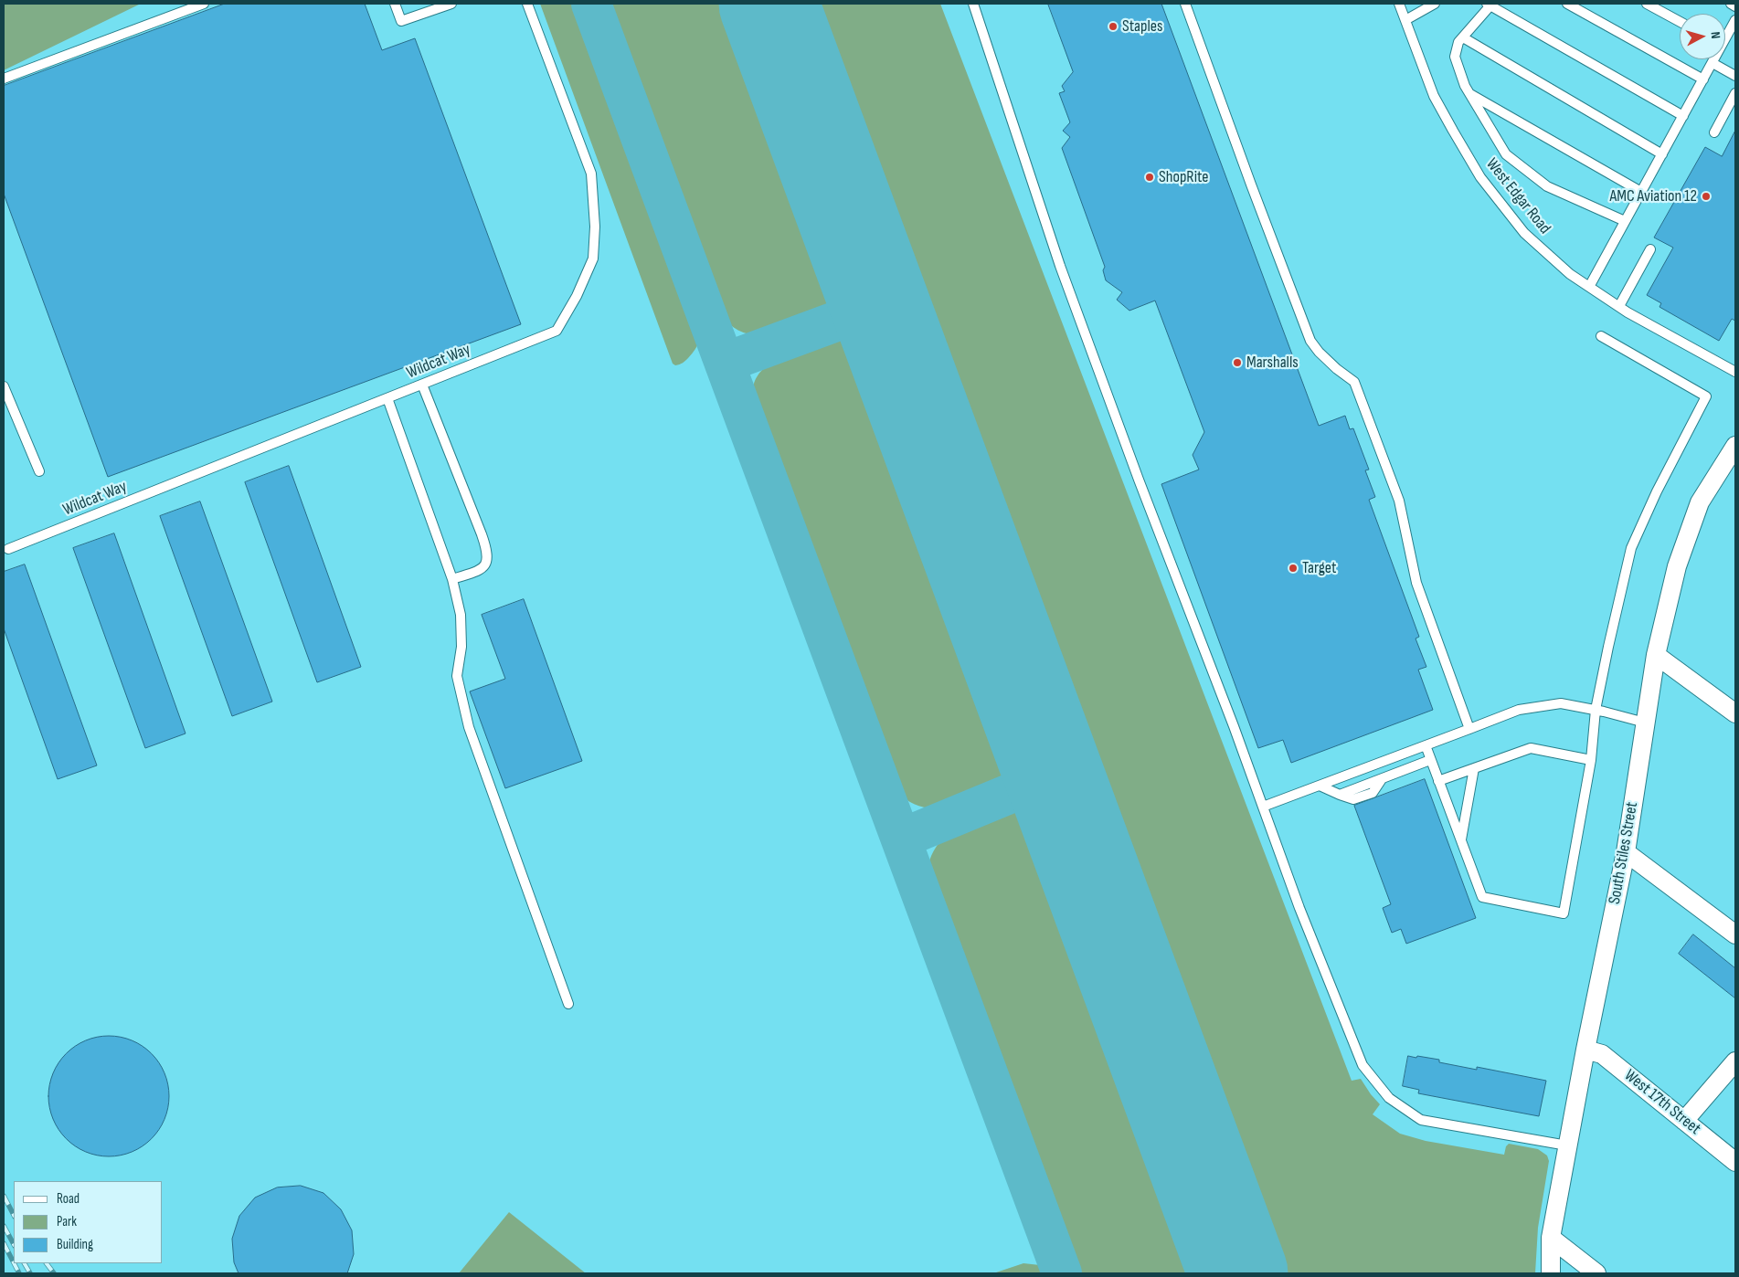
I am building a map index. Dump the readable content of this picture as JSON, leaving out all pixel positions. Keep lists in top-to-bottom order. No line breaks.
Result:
{"streets":{"street":["South Stiles Street","West 17th Street"],"lane":["West Edgar Road","Wildcat Way"]},"crossings":[["South Stiles Street","West 17th Street"]],"places":["Staples","ShopRite","AMC Aviation 12","Marshalls","Target"],"legend":["Road","Park","Building"],"north":"right"}
